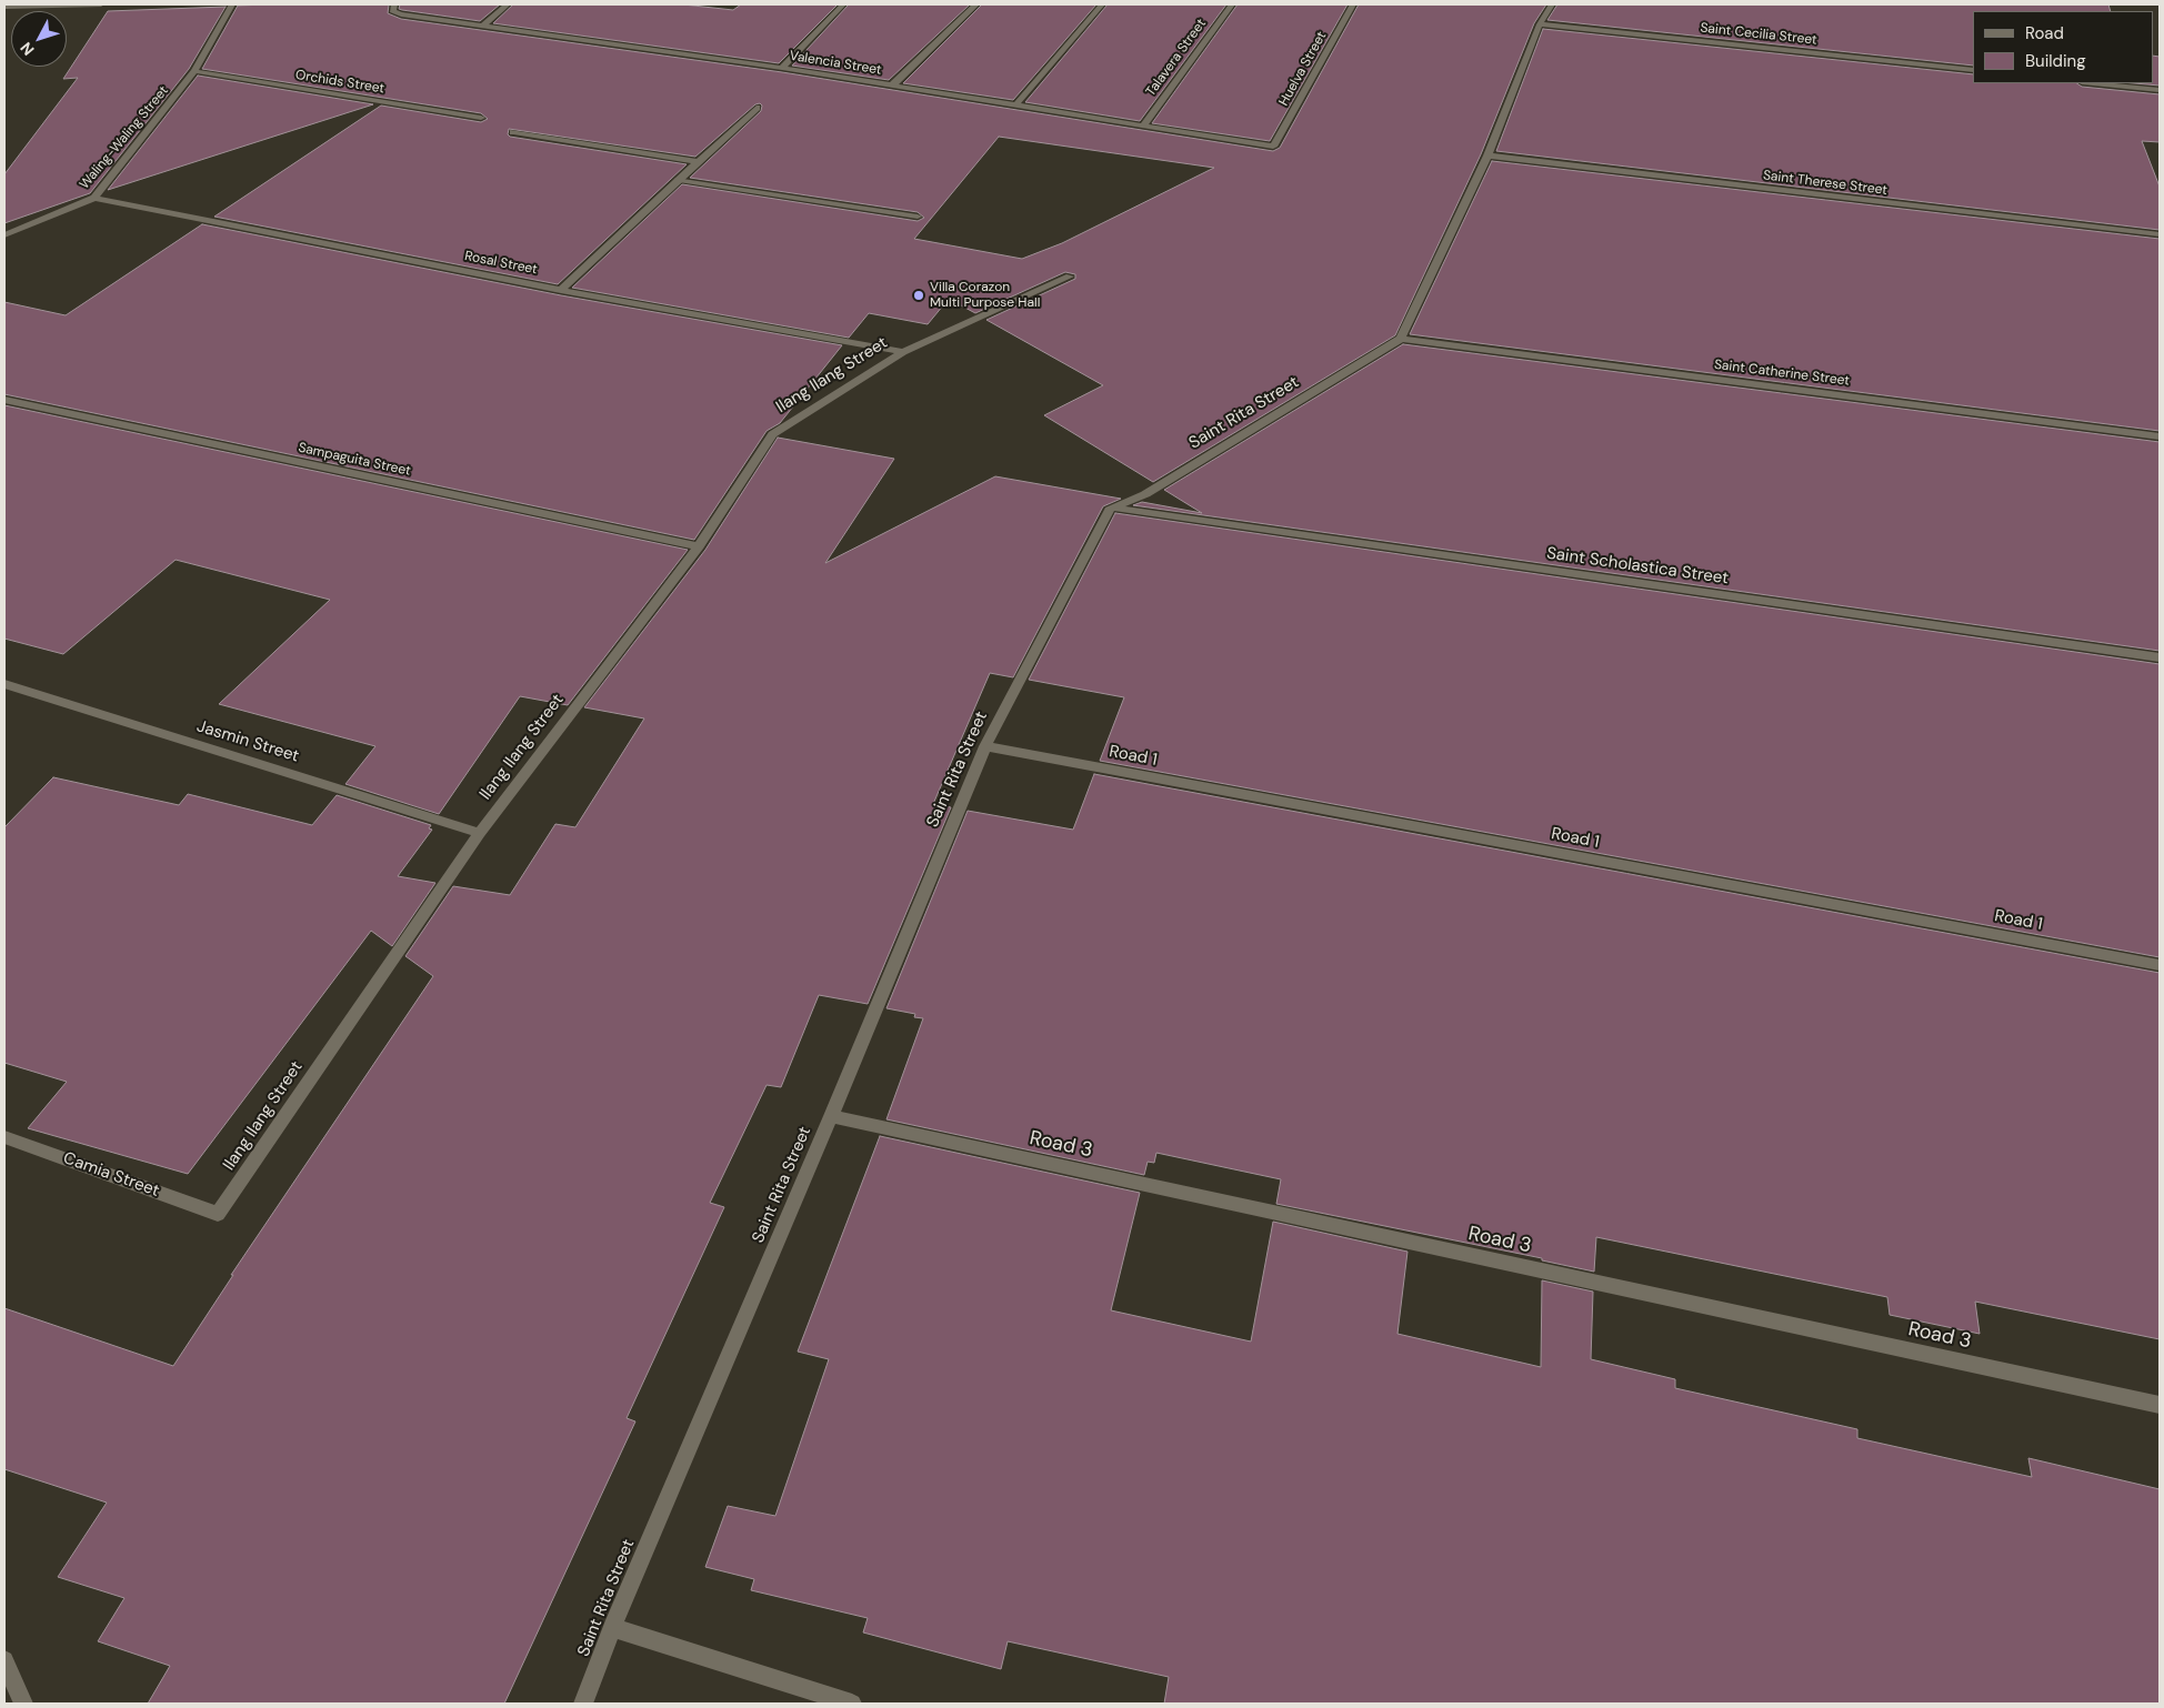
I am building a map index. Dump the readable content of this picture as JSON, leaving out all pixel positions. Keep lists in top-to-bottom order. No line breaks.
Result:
{"streets":{"street":["Saint Cecilia Street","Talavera Street","Valencia Street","Huelva Street","Orchids Street","Waling-Waling Street","Saint Therese Street","Rosal Street","Saint Catherine Street","Ilang Ilang Street","Saint Rita Street","Sampaguita Street","Saint Scholastica Street","Jasmin Street","Road 1","Road 3","Camia Street"]},"crossings":[["Talavera Street","Valencia Street"],["Valencia Street","Huelva Street"],["Orchids Street","Waling-Waling Street"],["Waling-Waling Street","Rosal Street"],["Rosal Street","Ilang Ilang Street"],["Saint Catherine Street","Saint Rita Street"],["Ilang Ilang Street","Sampaguita Street"],["Ilang Ilang Street","Jasmin Street"],["Ilang Ilang Street","Camia Street"],["Saint Rita Street","Saint Scholastica Street"],["Saint Rita Street","Road 1"],["Saint Rita Street","Road 3"]],"places":["Villa Corazon Multi Purpose Hall"],"legend":["Road","Building"],"north":"bottom left"}
